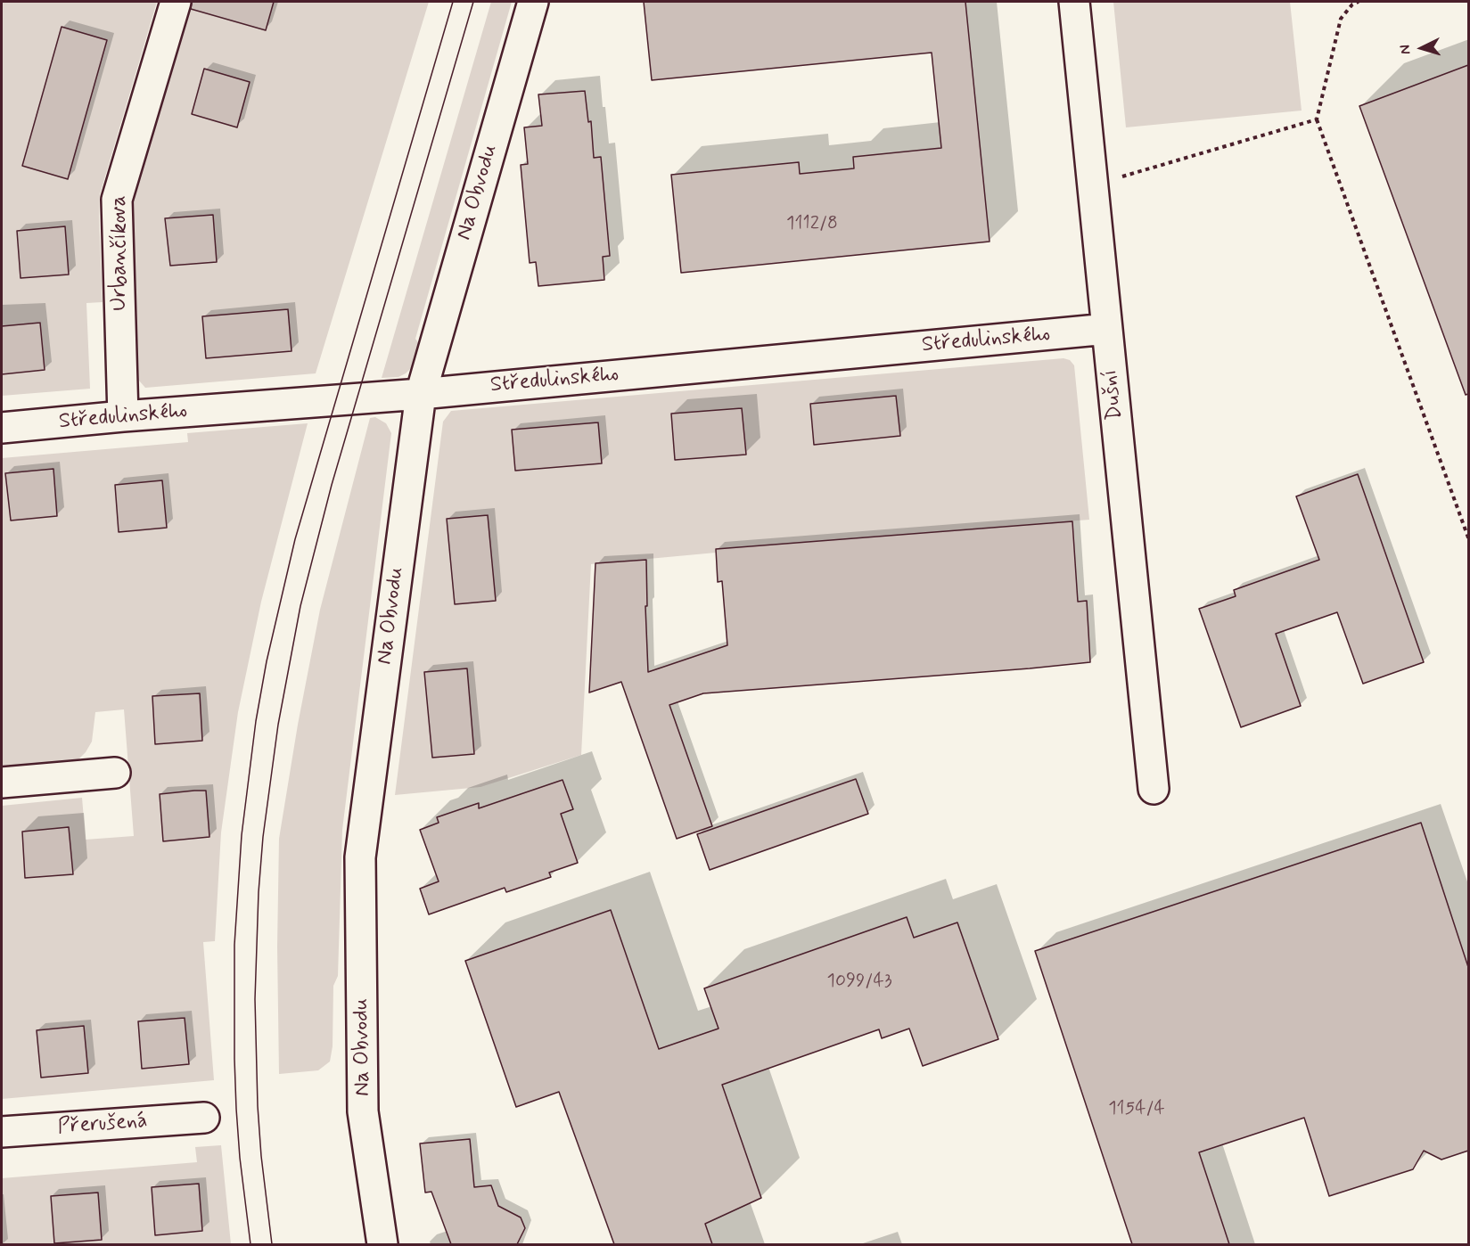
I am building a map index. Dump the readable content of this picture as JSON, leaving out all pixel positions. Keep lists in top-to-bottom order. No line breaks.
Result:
{"streets":{"street":["Na Obvodu","Urbančíkova","Středulinského","Dušní","Přerušená"]},"crossings":[["Na Obvodu","Středulinského"],["Urbančíkova","Středulinského"],["Středulinského","Dušní"]],"house_numbers":["1112/8","1099/43","1154/4"],"north":"left"}
